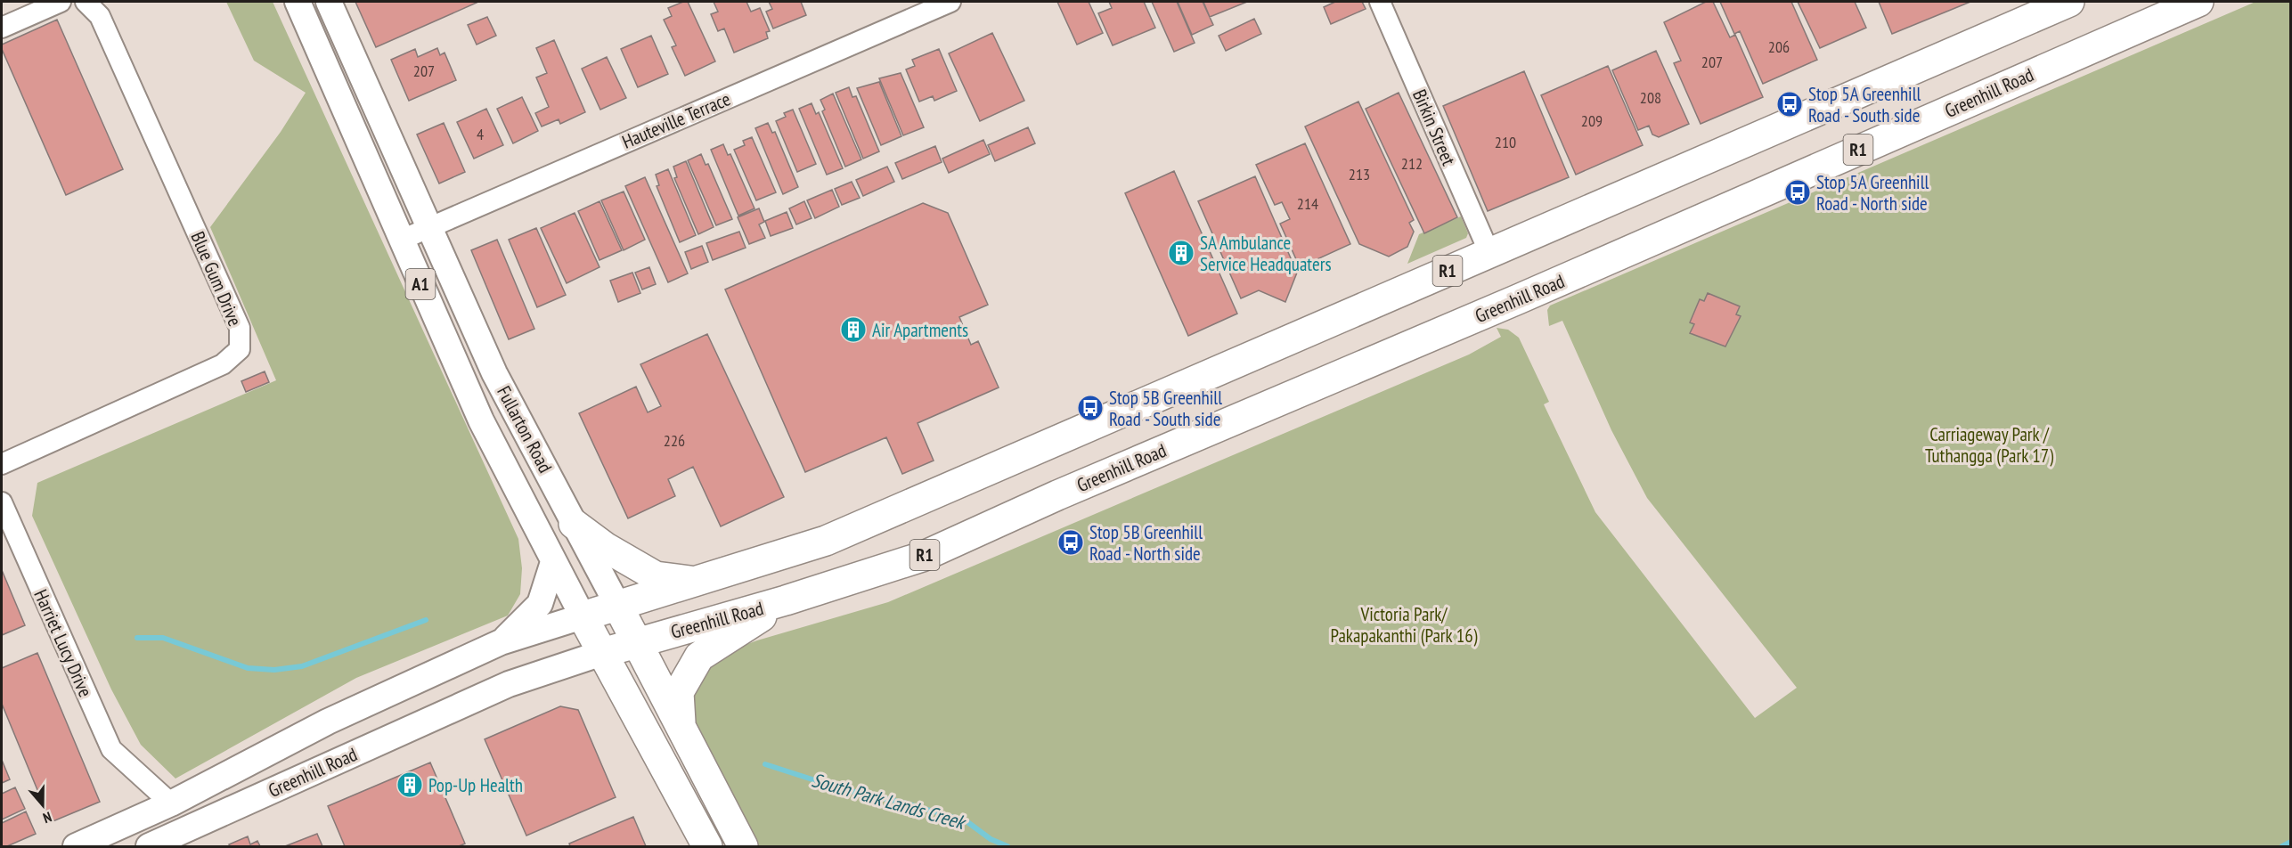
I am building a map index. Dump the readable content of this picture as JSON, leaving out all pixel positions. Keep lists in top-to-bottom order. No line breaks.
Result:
{"streets":{"highway":["Greenhill Road","R1","A1","Fullarton Road"],"street":["Hauteville Terrace","Birkin Street","Blue Gum Drive","Harriet Lucy Drive"]},"crossings":[["Greenhill Road","Birkin Street"],["Greenhill Road","R1"],["Greenhill Road","Fullarton Road"],["Greenhill Road","Harriet Lucy Drive"],["Hauteville Terrace","Fullarton Road"],["R1","Fullarton Road"]],"water":["South Park Lands Creek"],"parks":["Carriageway Park / Tuthangga (Park 17)","Victoria Park/ Pakapakanthi (Park 16)"],"places":{"bus stop":["Stop 5A Greenhill Road - South side","Stop 5A Greenhill Road - North side","Stop 5B Greenhill Road - South side","Stop 5B Greenhill Road - North side"],"building":["SA Ambulance Service Headquaters","Air Apartments","Pop-Up Health"]},"house_numbers":["206","207","207","208","209","4","210","212","213","214","226"],"north":"bottom"}
